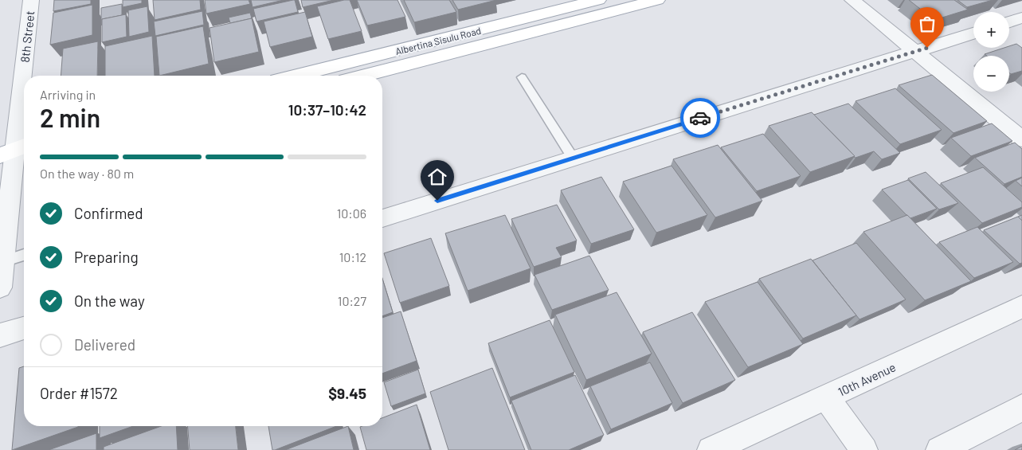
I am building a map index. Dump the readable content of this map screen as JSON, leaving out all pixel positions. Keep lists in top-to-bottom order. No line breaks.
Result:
{"streets":{"main road":["Albertina Sisulu Road"],"street":["8th Street","10th Avenue"]},"page":{"map_buttons":["+","−"],"heading":["2 min","Arriving in","10:37–10:42"],"panel":["Order #1572","$9.45"],"bar":"On the way · 80 m","list":[["Confirmed","10:06"],["Preparing","10:12"],["On the way","10:27"],"Delivered"]}}
